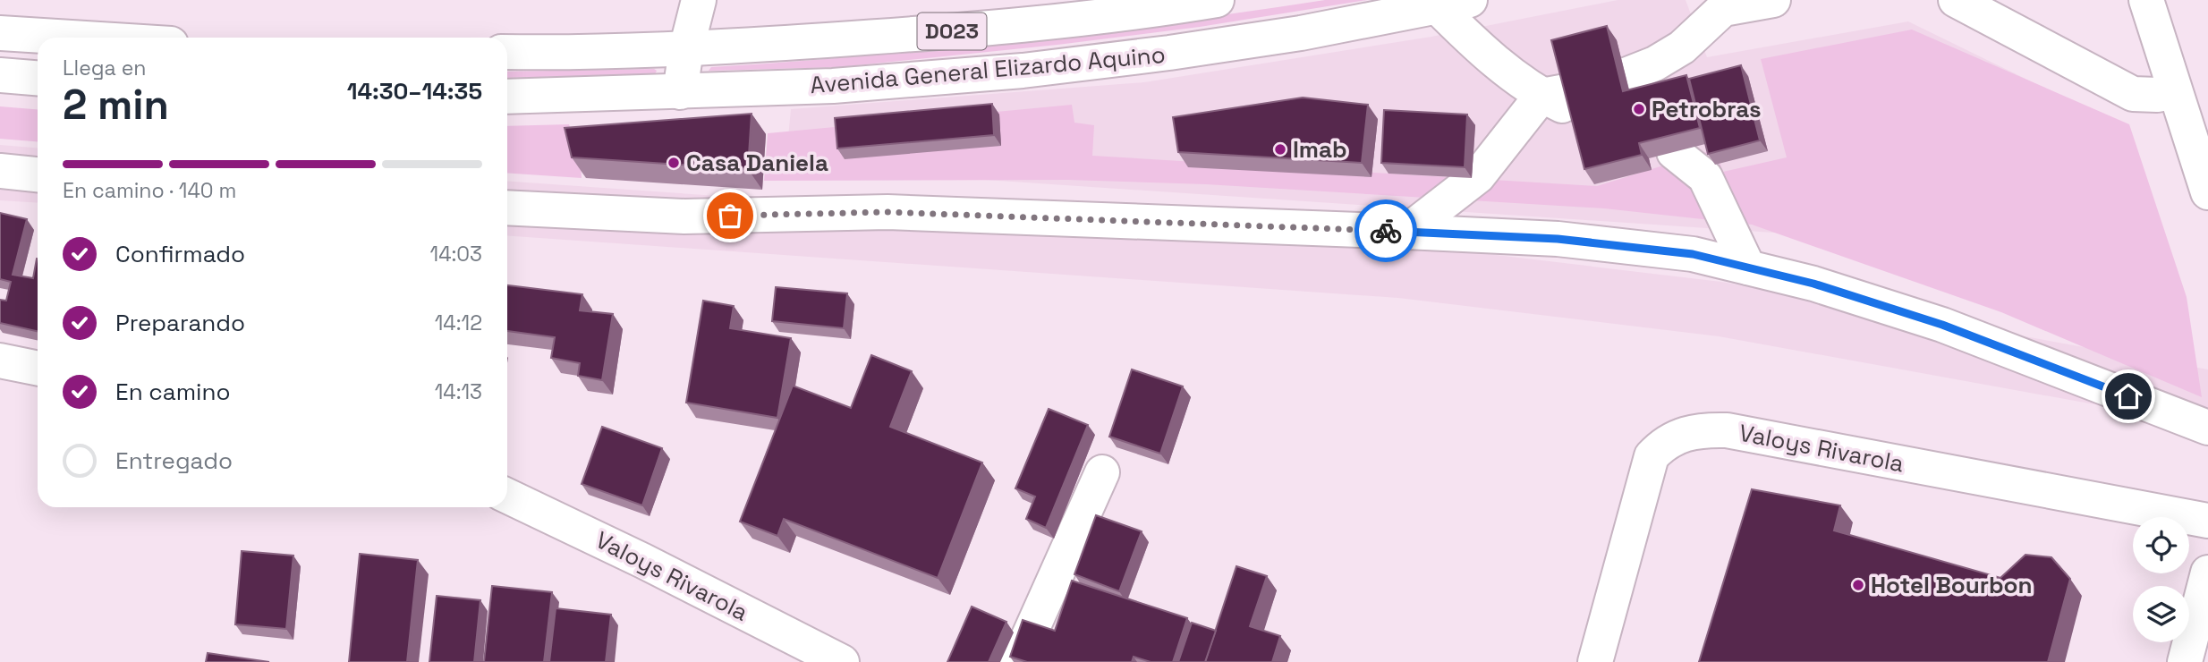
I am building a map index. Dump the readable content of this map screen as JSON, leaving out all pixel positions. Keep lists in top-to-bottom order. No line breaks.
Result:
{"streets":{"main road":["D023","Avenida General Elizardo Aquino","Valoys Rivarola"]},"places":["Petrobras","Imab","Casa Daniela","Hotel Bourbon"],"page":{"heading":["2 min","Llega en","14:30–14:35"],"bar":"En camino · 140 m","list":[["Confirmado","14:03"],["Preparando","14:12"],["En camino","14:13"],"Entregado"]}}
